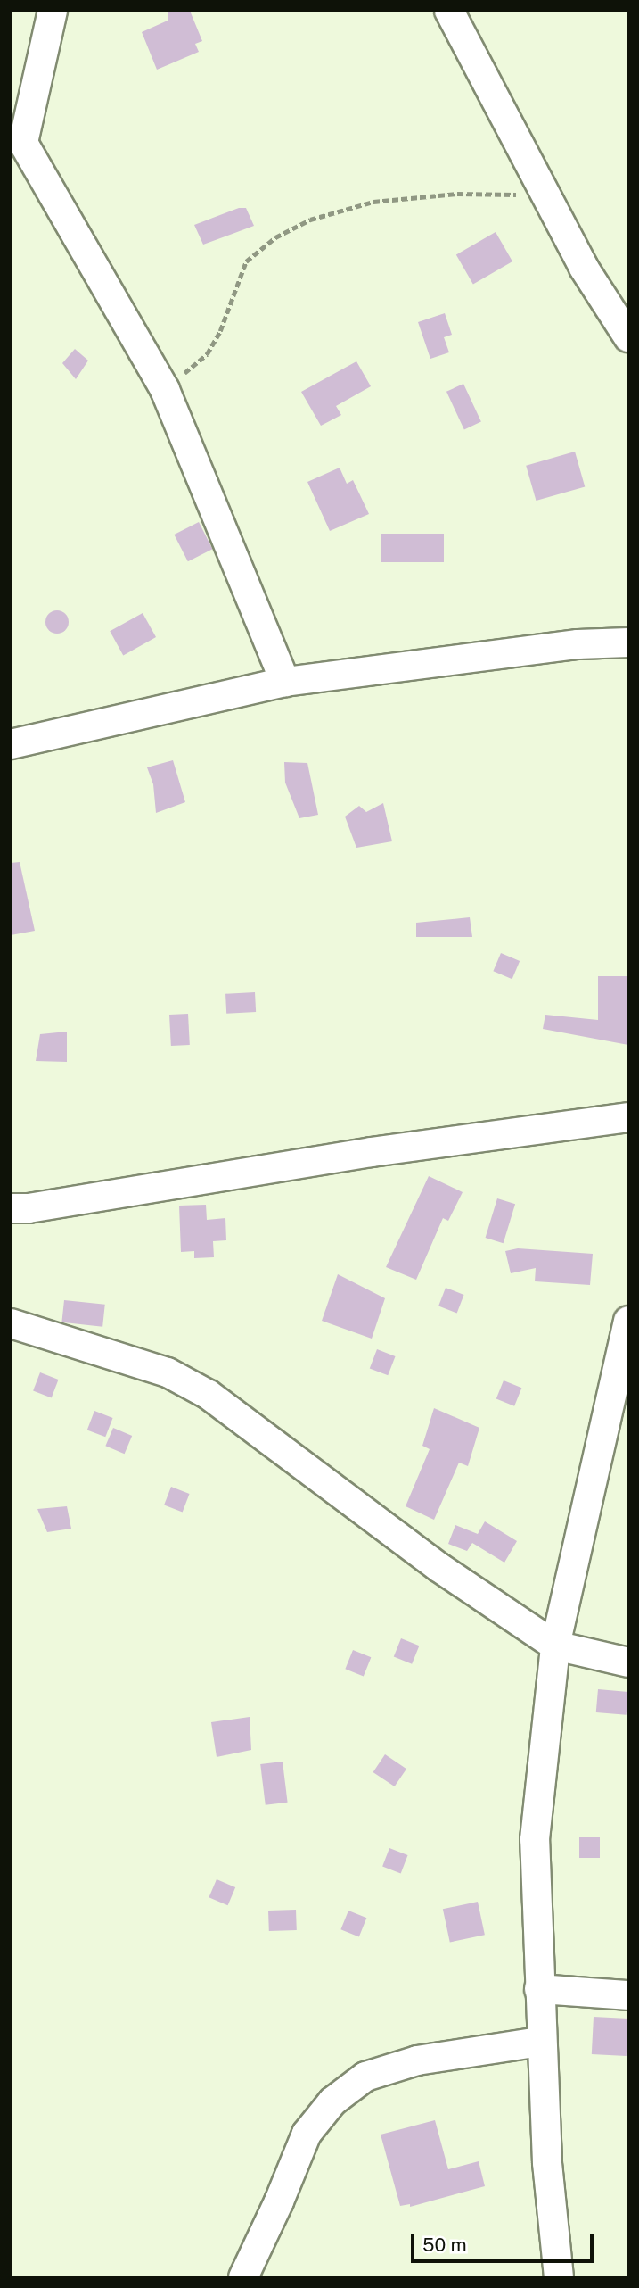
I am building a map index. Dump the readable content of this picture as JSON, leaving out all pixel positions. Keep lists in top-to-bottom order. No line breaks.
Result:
{"scale_bar":"50 m"}
